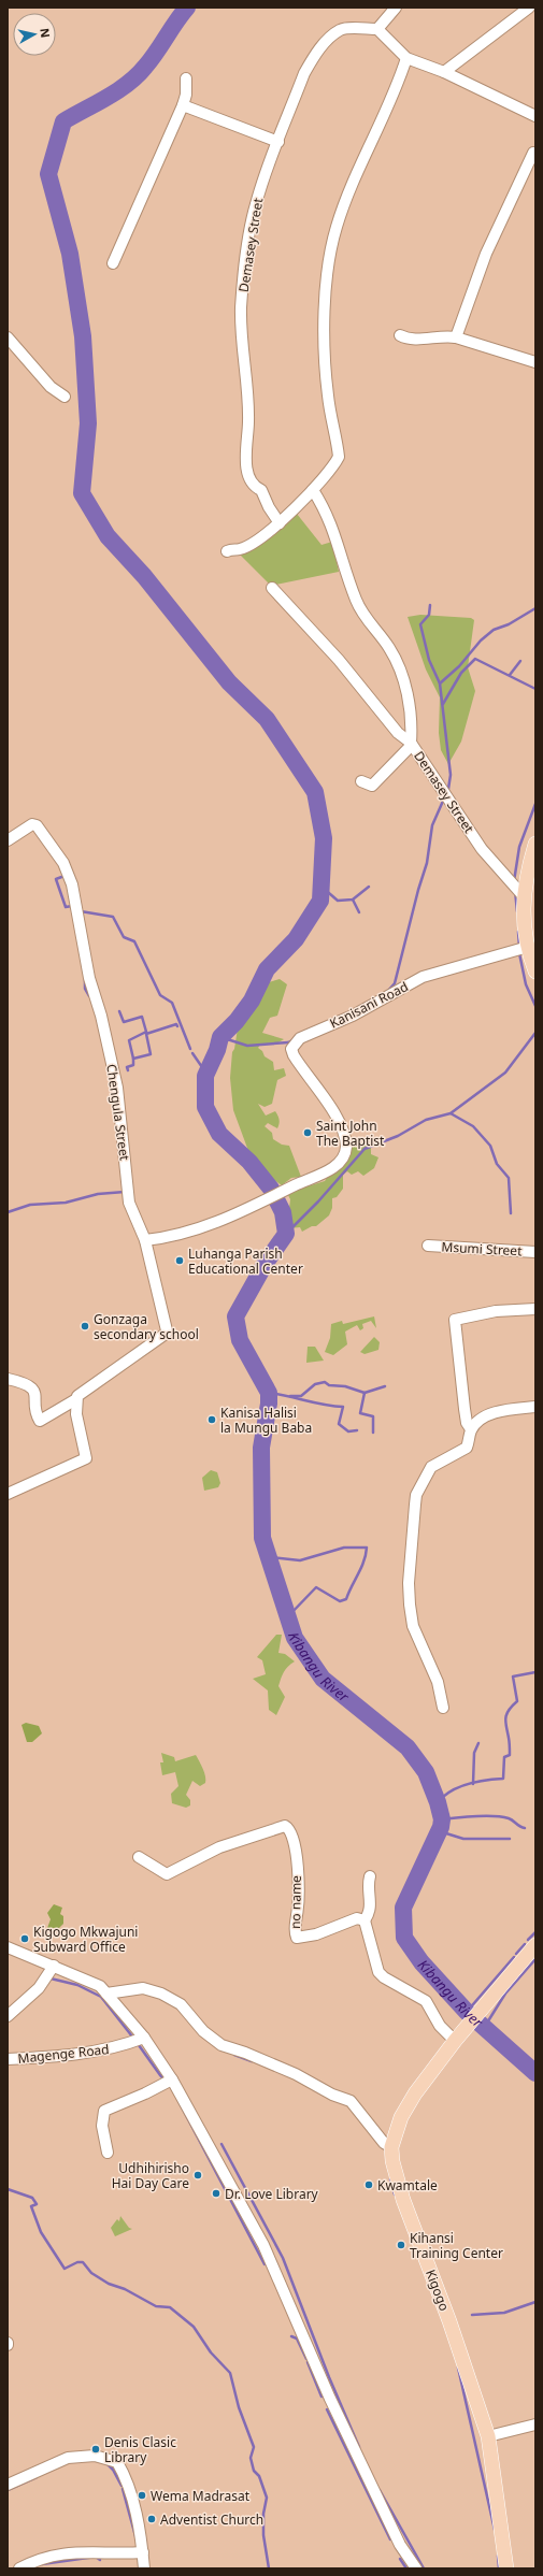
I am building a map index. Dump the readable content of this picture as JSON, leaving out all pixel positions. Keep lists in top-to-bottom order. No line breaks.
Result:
{"streets":{"main road":["Kigogo"],"street":["Demasey Street","Kanisani Road","Chengula Street","Msumi Street","no name","Magenge Road"]},"crossings":[["Kanisani Road","Chengula Street"]],"water":["Kibangu River"],"places":["Saint John The Baptist","Luhanga Parish Educational Center","Gonzaga secondary school","Kanisa Halisi la Mungu Baba","Kigogo Mkwajuni Subward Office","Udhihirisho Hai Day Care","Kwamtale","Dr. Love Library","Kihansi Training Center","Denis Clasic Library","Wema Madrasat","Adventist Church"],"north":"right"}
